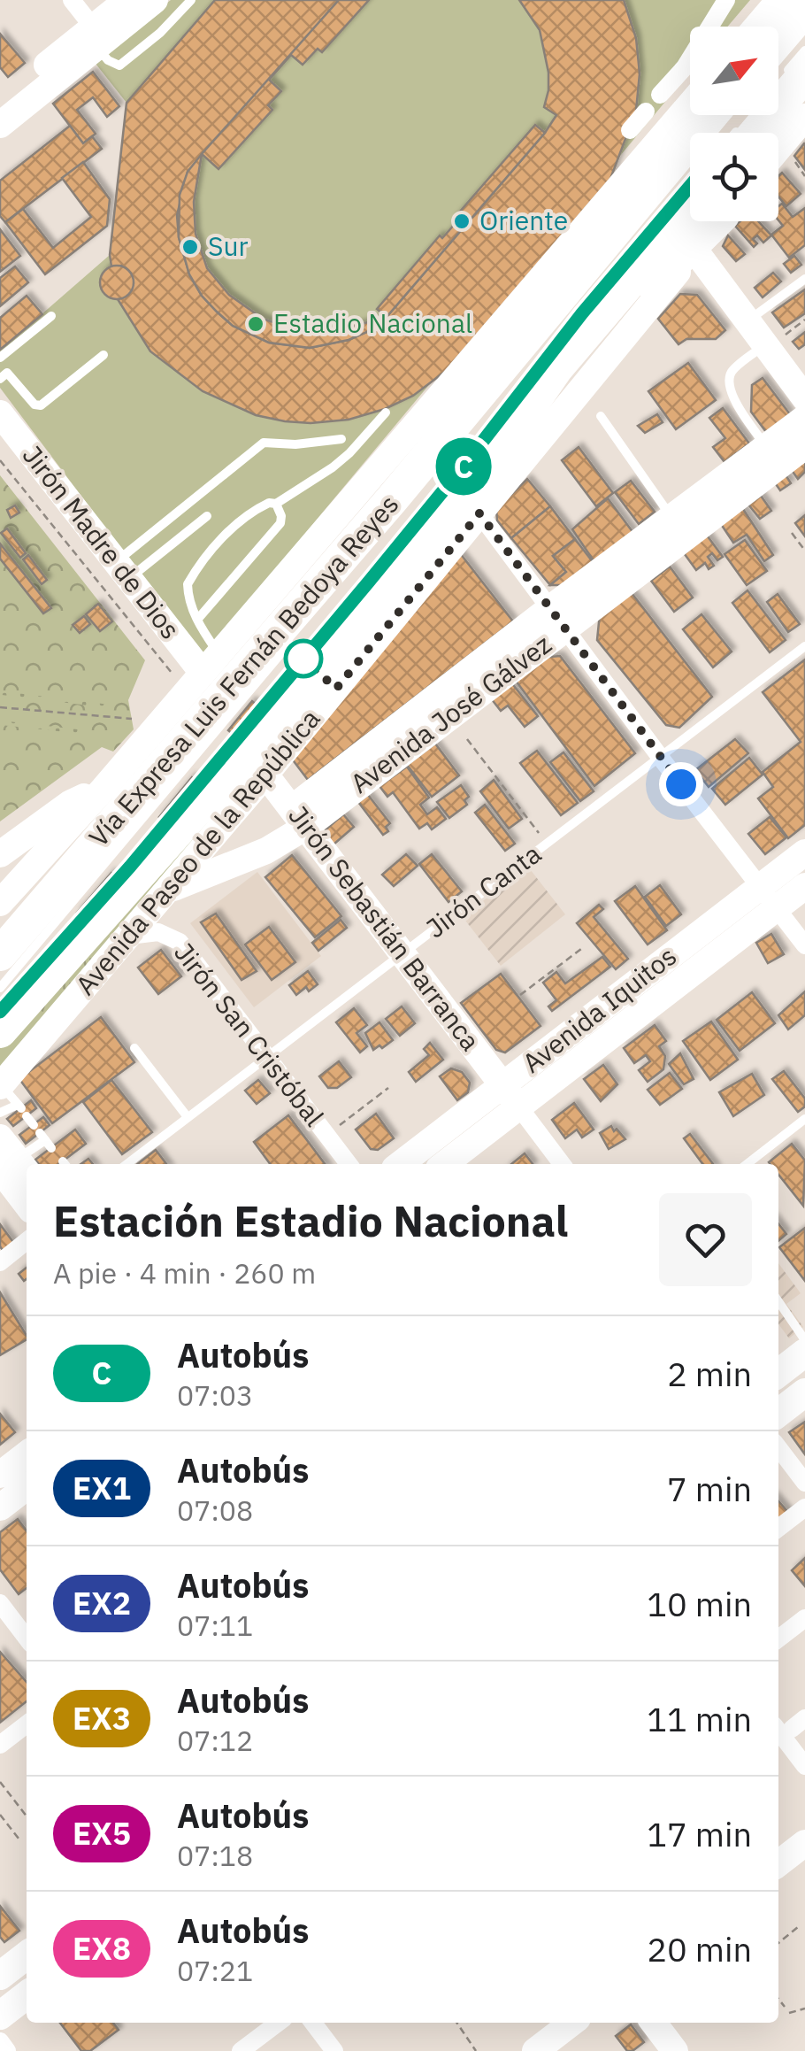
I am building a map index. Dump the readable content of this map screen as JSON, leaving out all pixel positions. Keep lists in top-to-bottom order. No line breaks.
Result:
{"streets":{"highway":["Vía Expresa Luis Fernán Bedoya Reyes"],"main road":["Jirón Madre de Dios","Avenida José Gálvez","Avenida Paseo de la República","Jirón Sebastián Barranca","Avenida Iquitos"],"street":["Jirón San Cristóbal"],"lane":["Jirón Canta"]},"crossings":[["Avenida José Gálvez","Avenida Paseo de la República"],["Avenida José Gálvez","Jirón Sebastián Barranca"],["Avenida Paseo de la República","Jirón Sebastián Barranca"],["Avenida Paseo de la República","Jirón San Cristóbal"],["Jirón Canta","Jirón Sebastián Barranca"],["Jirón Canta","Jirón San Cristóbal"],["Jirón Sebastián Barranca","Avenida Iquitos"]],"places":["Oriente","Sur","Estadio Nacional"],"lines":["bus line C"],"north":"top right","page":{"on_map":"C","heading":["Estación Estadio Nacional","A pie · 4 min · 260 m"],"list":[{"mark":"C","name":"Autobús","note":"07:03","value":"2 min"},{"mark":"EX1","name":"Autobús","note":"07:08","value":"7 min"},{"mark":"EX2","name":"Autobús","note":"07:11","value":"10 min"},{"mark":"EX3","name":"Autobús","note":"07:12","value":"11 min"},{"mark":"EX5","name":"Autobús","note":"07:18","value":"17 min"},{"mark":"EX8","name":"Autobús","note":"07:21","value":"20 min"}]}}
